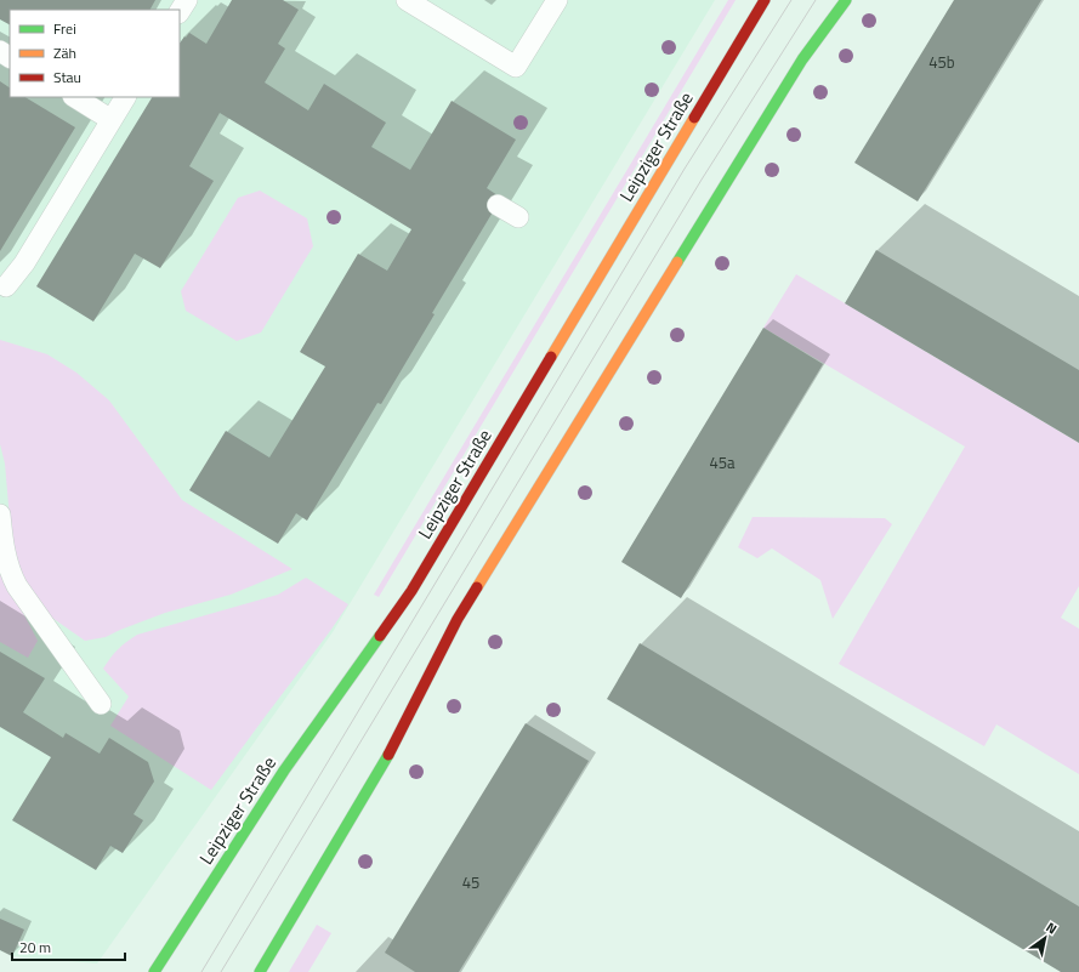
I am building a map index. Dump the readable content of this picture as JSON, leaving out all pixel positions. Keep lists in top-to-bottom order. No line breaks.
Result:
{"streets":{"main road":["Leipziger Straße"]},"house_numbers":["45b","45a","45"],"legend":["Frei","Zäh","Stau"],"scale_bar":"20 m","north":"top right"}
